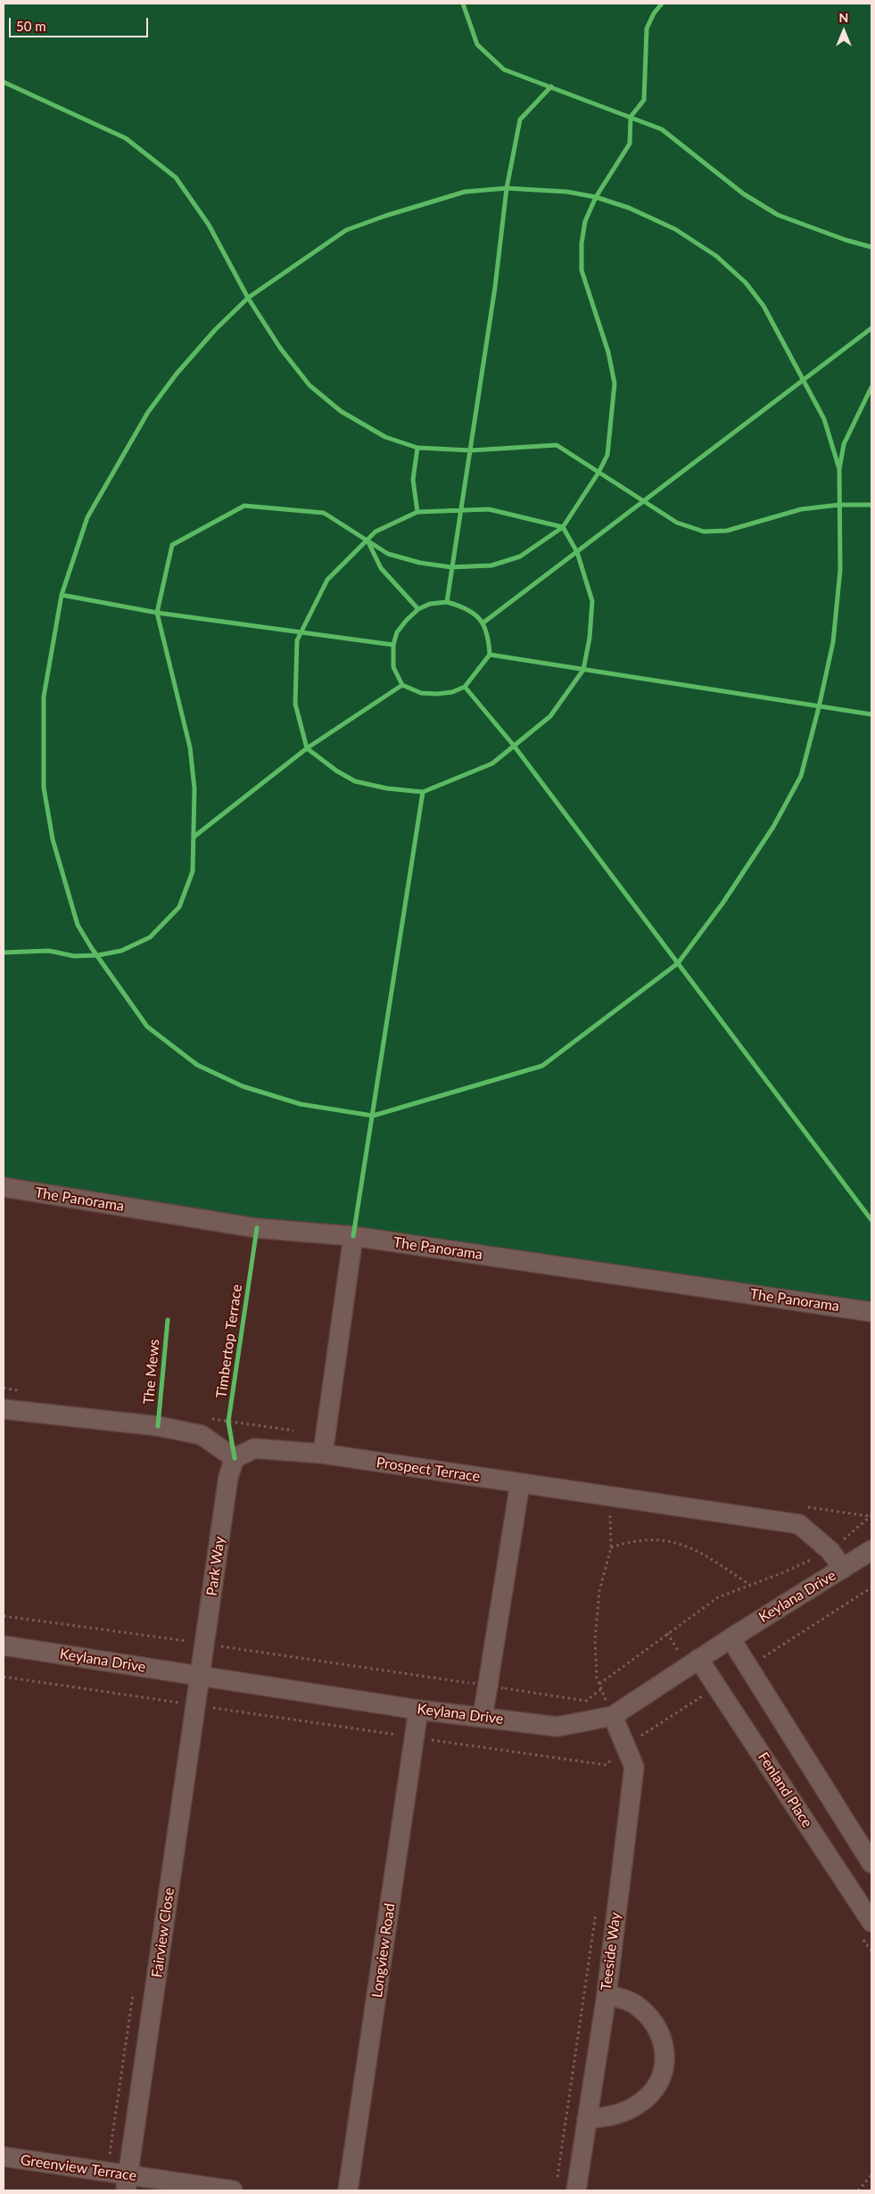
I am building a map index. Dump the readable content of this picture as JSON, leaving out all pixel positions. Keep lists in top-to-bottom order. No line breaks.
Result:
{"streets":{"street":["The Panorama","Prospect Terrace","Park Way","Keylana Drive","Fenland Place","Fairview Close","Longview Road","Teeside Way","Greenview Terrace"],"cycle path":["Timbertop Terrace","The Mews"]},"crossings":[["Prospect Terrace","Park Way"],["Prospect Terrace","Keylana Drive"],["Park Way","Keylana Drive"],["Park Way","Fairview Close"],["Keylana Drive","Fenland Place"],["Keylana Drive","Fairview Close"],["Keylana Drive","Longview Road"],["Keylana Drive","Teeside Way"],["Fairview Close","Greenview Terrace"]],"scale_bar":"50 m","north":"top"}
